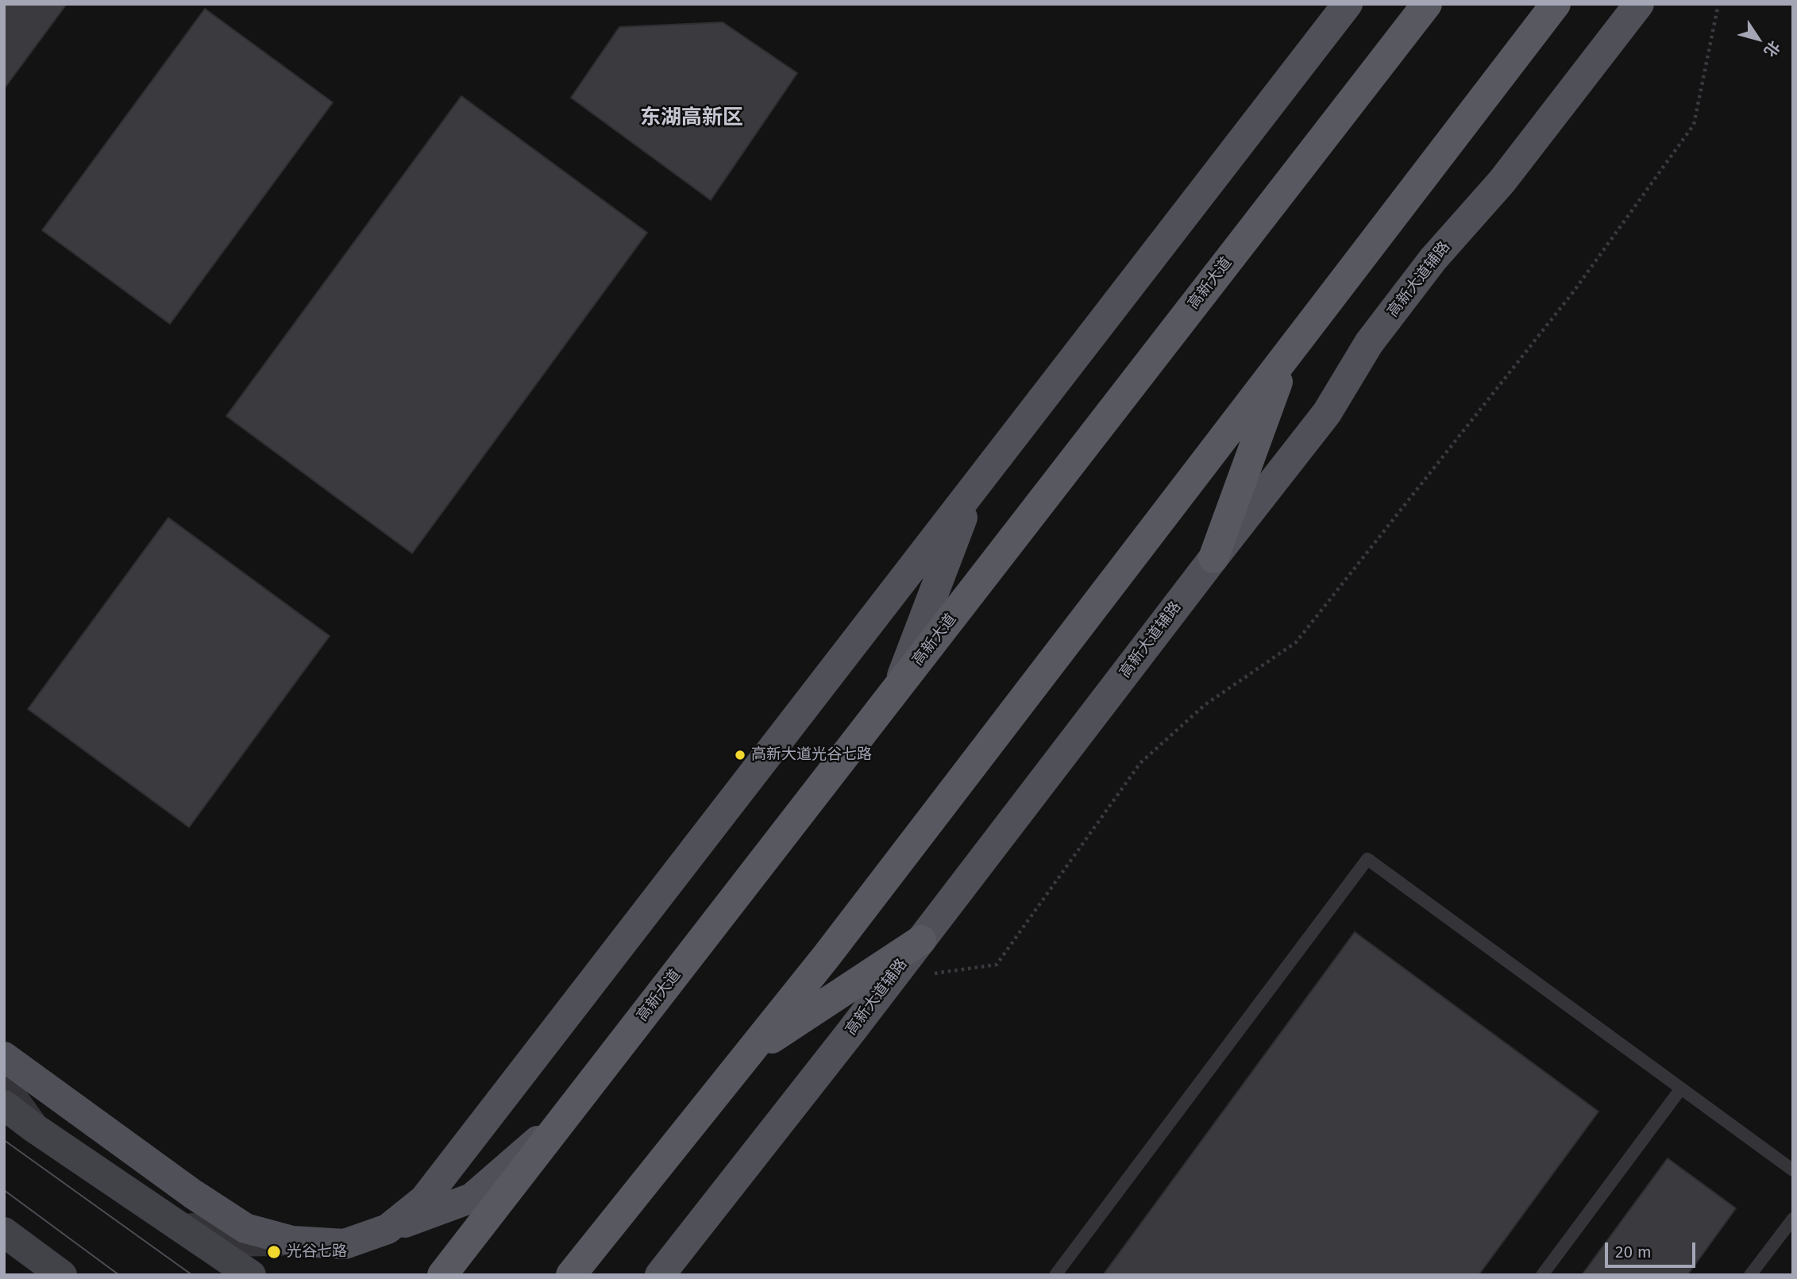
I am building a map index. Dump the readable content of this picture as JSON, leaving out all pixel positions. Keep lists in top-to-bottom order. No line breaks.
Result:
{"streets":{"highway":["高新大道"],"main road":["高新大道辅路"]},"districts":["东湖高新区"],"places":["高新大道光谷七路","光谷七路"],"scale_bar":"20 m","north":"bottom right"}
